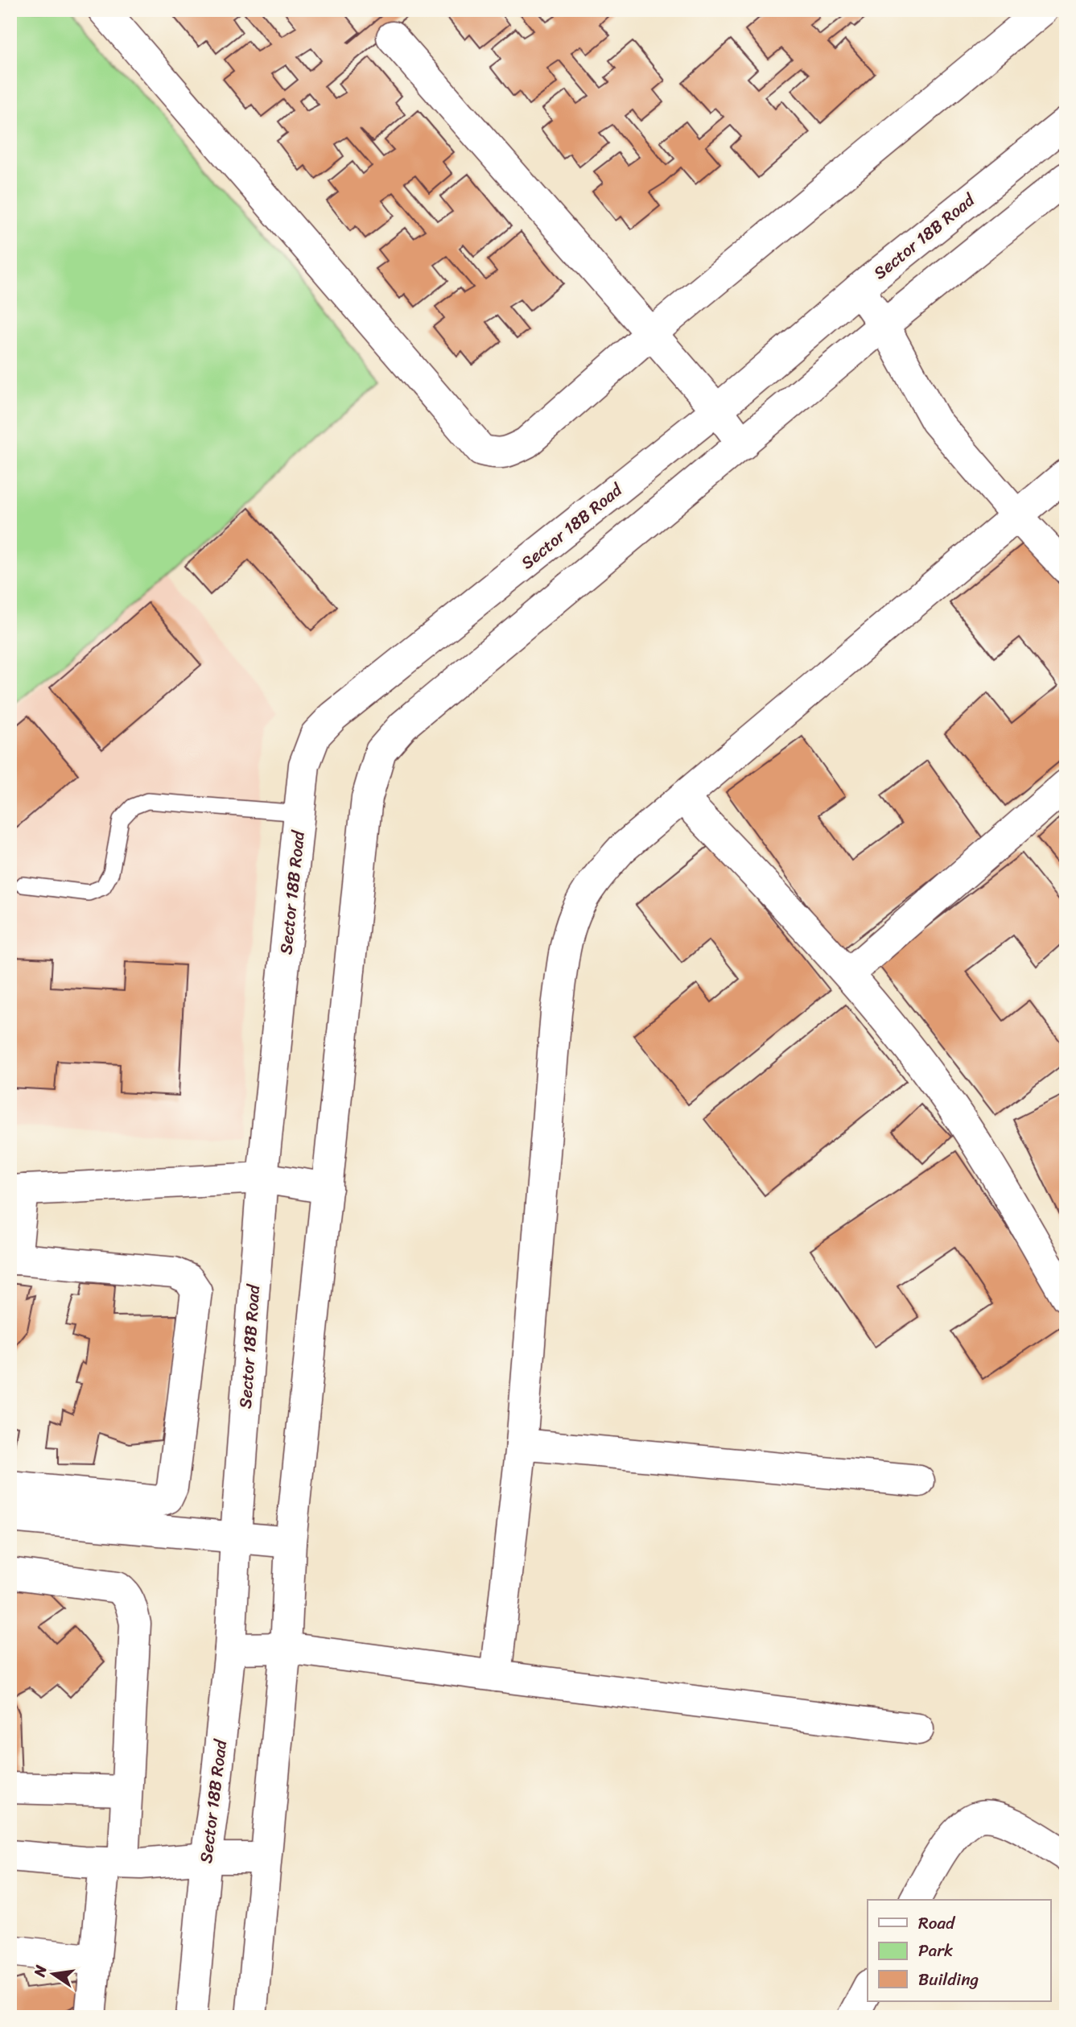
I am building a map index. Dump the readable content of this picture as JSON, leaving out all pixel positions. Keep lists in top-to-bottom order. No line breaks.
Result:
{"streets":{"street":["Sector 18B Road"]},"legend":["Road","Park","Building"],"north":"left"}
